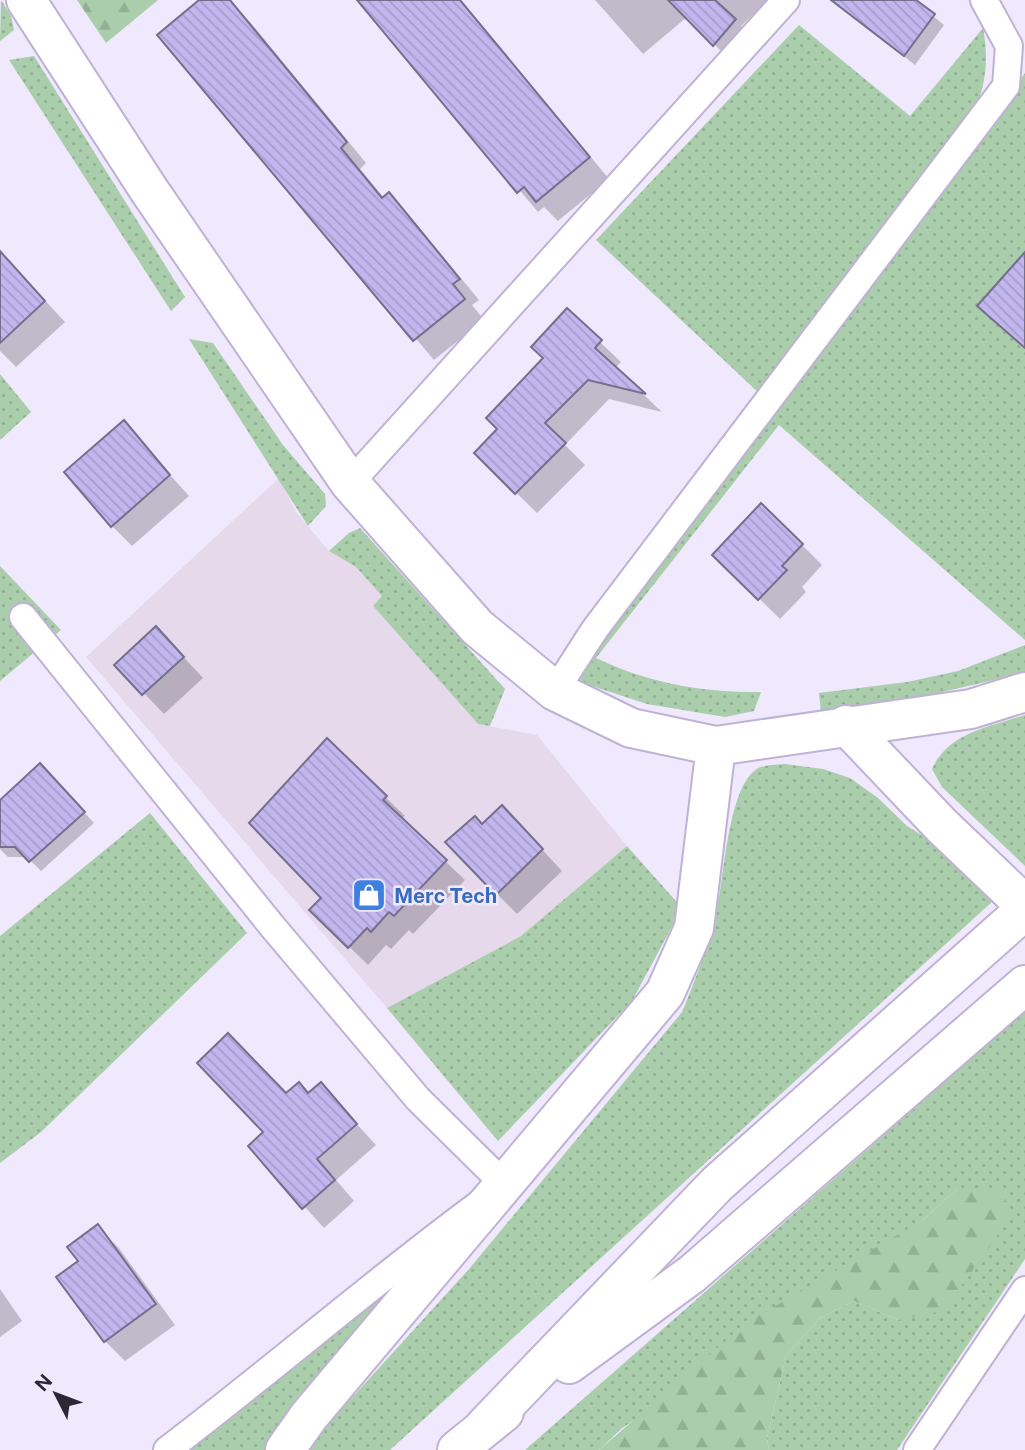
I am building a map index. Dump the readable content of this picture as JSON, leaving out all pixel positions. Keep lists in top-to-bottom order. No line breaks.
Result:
{"places":{"shop":["Merc Tech"]},"north":"top left"}
